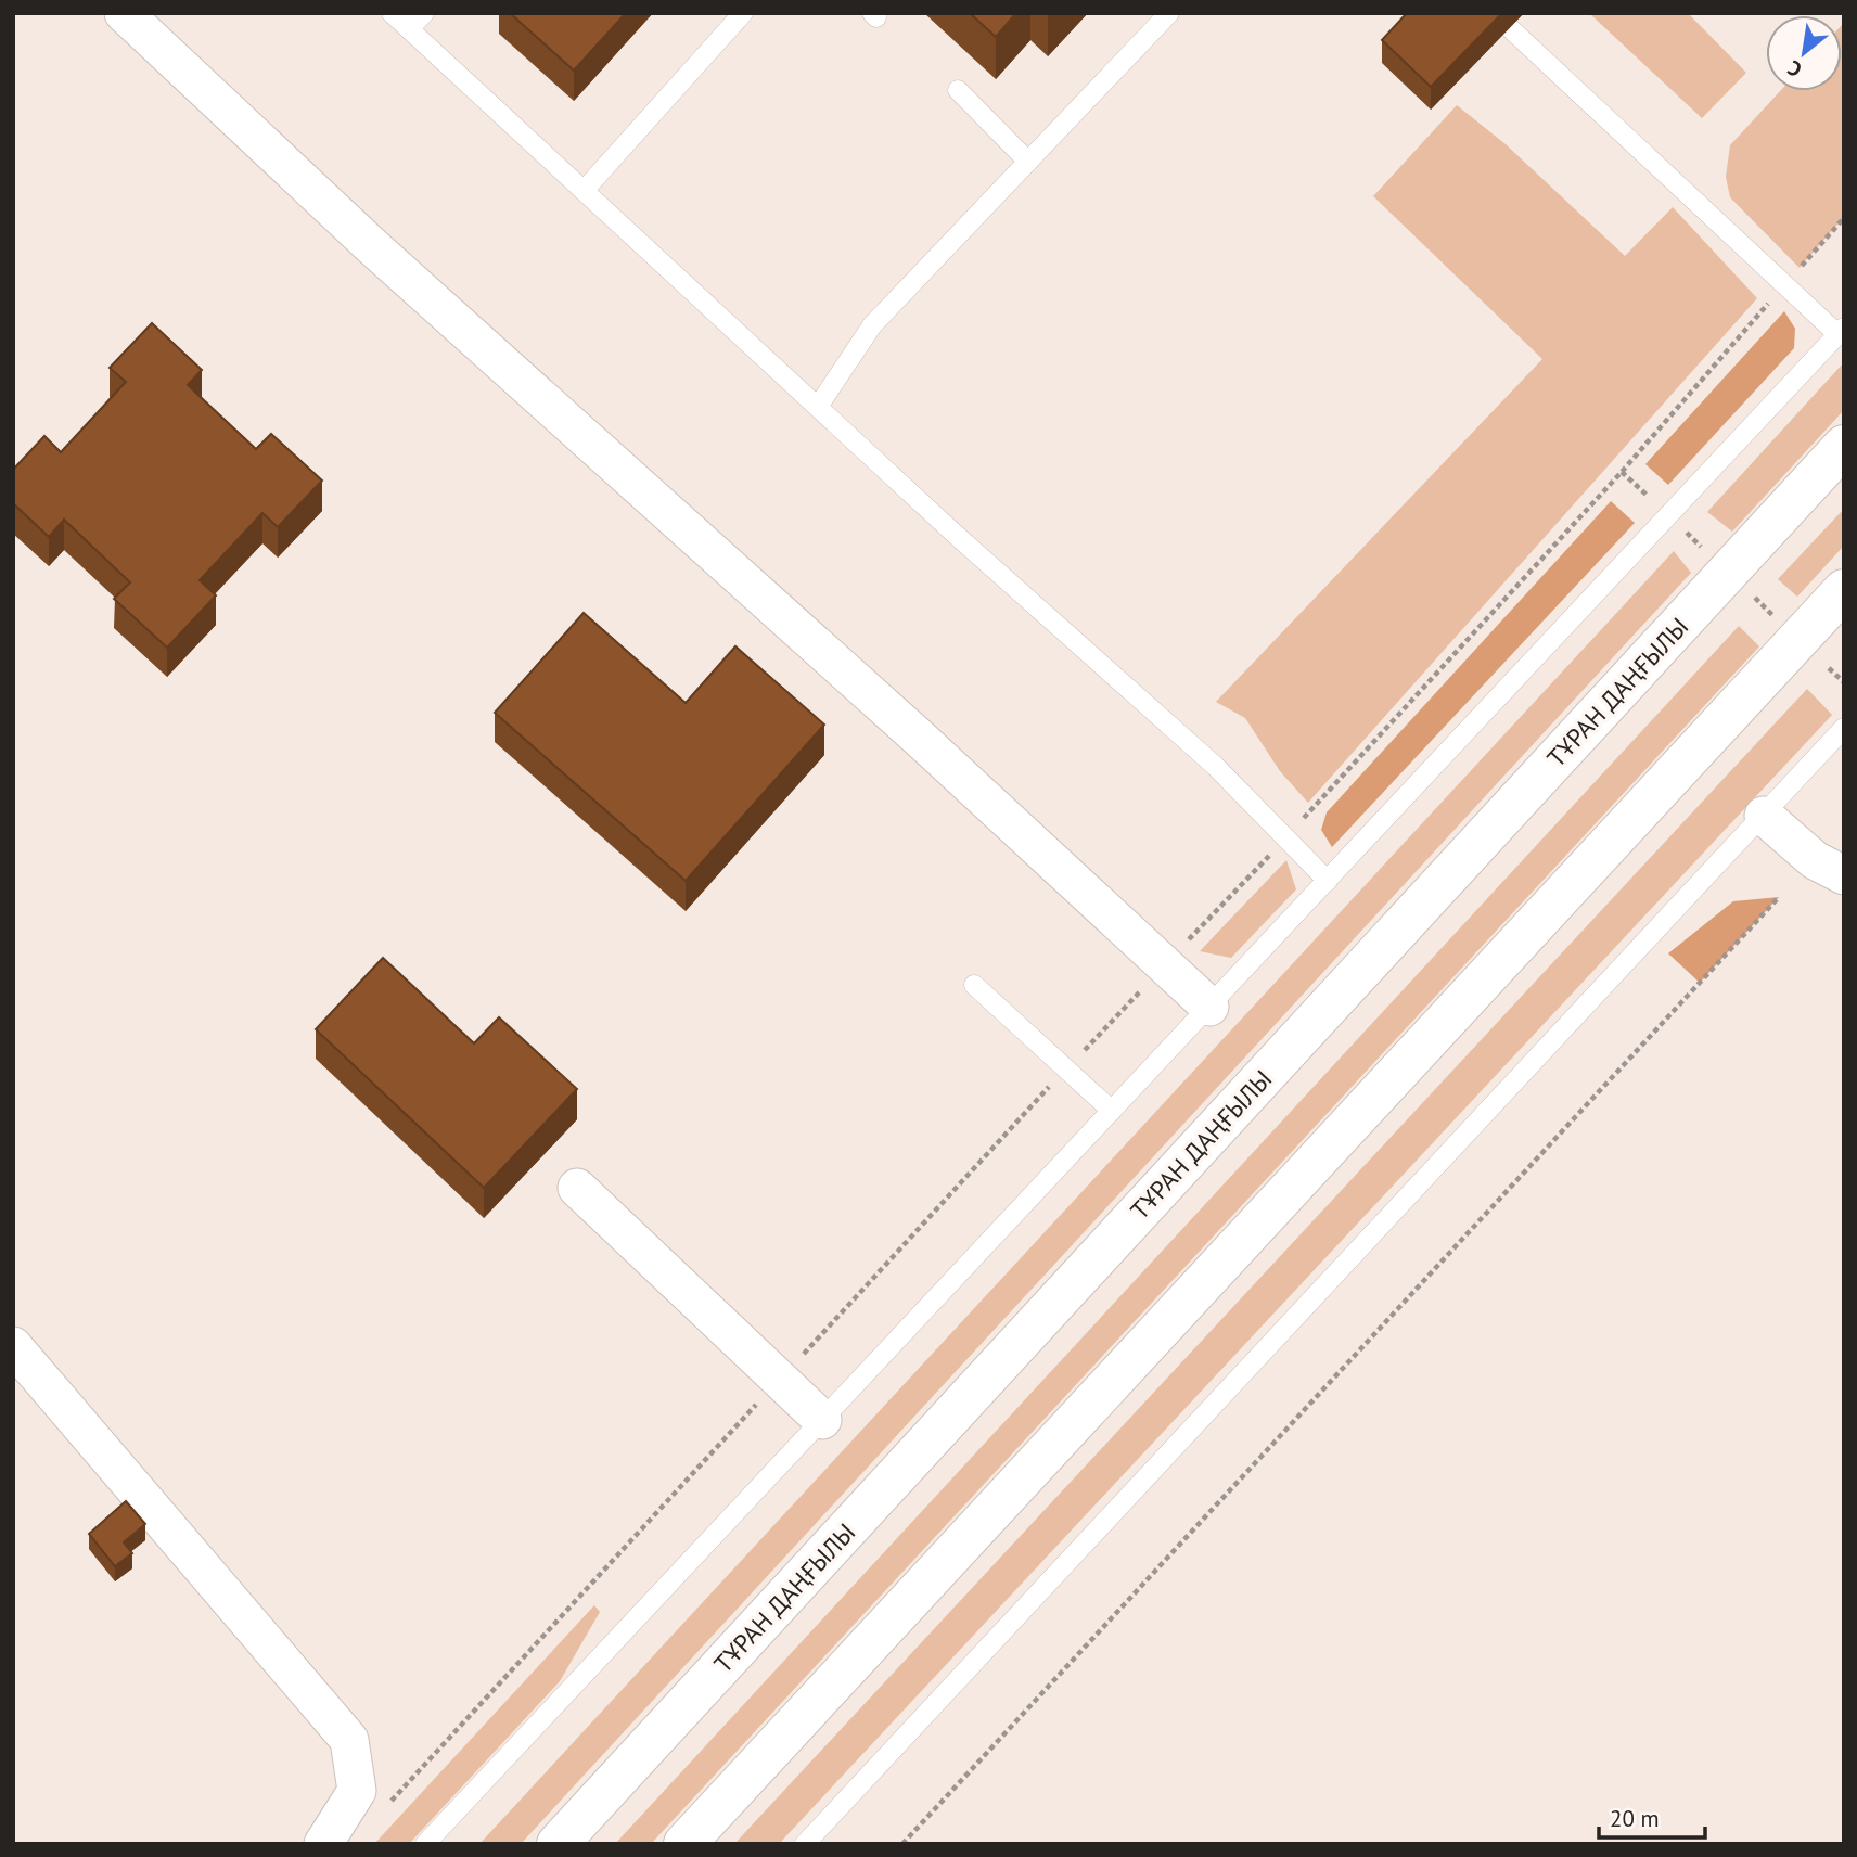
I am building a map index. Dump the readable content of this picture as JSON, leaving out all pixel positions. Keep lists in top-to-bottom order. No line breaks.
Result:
{"streets":{"main road":["ТҰРАН ДАҢҒЫЛЫ"]},"scale_bar":"20 m","north":"bottom left"}
